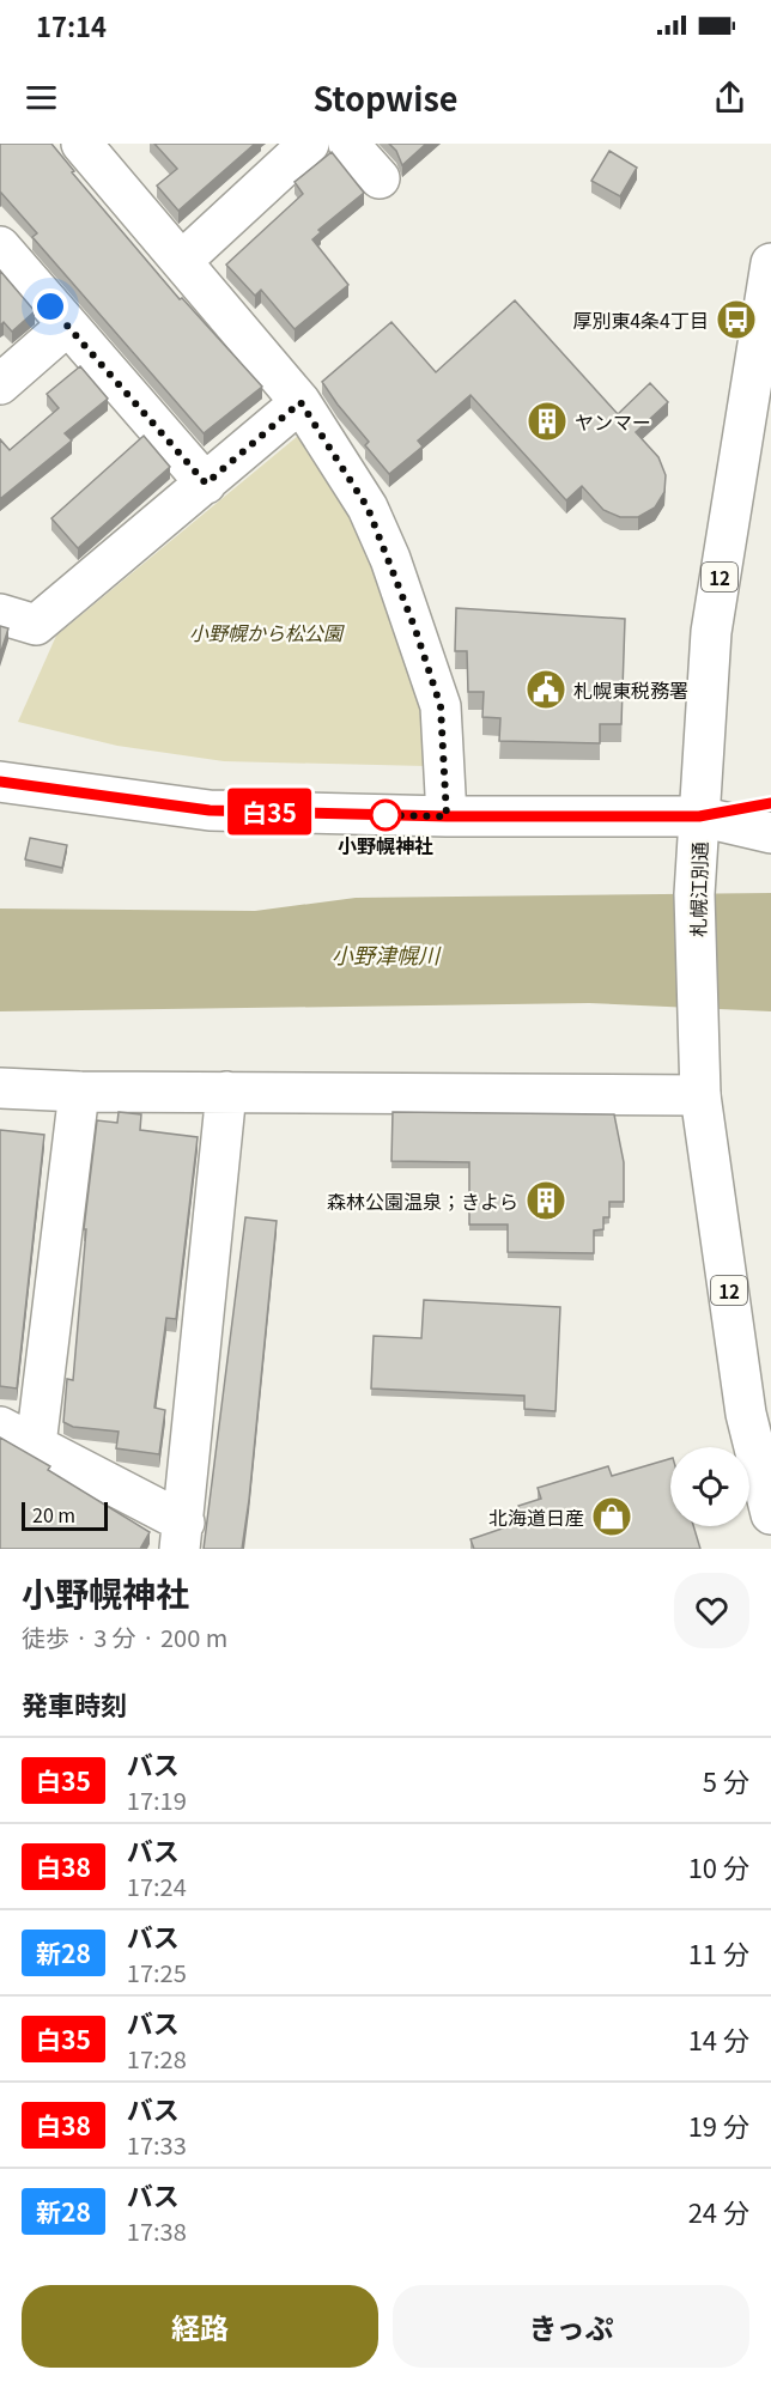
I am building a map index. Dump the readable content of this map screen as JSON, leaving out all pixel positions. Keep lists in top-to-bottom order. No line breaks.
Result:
{"streets":{"main road":["12","札幌江別通"]},"water":["小野津幌川"],"parks":["小野幌から松公園"],"places":{"bus stop":["厚別東4条4丁目"],"building":["ヤンマー","森林公園温泉；きよら"],"public building":["札幌東税務署"],"other":["小野幌神社"],"shop":["北海道日産"]},"lines":["bus line 白35"],"scale_bar":"20 m","page":{"status":"17:14","header":"Stopwise","on_map":"白35","scale":"20 m","heading":[["小野幌神社","徒歩 · 3 分 · 200 m"],"発車時刻"],"list":[{"mark":"白35","name":"バス","note":"17:19","value":"5 分"},{"mark":"白38","name":"バス","note":"17:24","value":"10 分"},{"mark":"新28","name":"バス","note":"17:25","value":"11 分"},{"mark":"白35","name":"バス","note":"17:28","value":"14 分"},{"mark":"白38","name":"バス","note":"17:33","value":"19 分"},{"mark":"新28","name":"バス","note":"17:38","value":"24 分"}],"buttons":["経路","きっぷ"]}}
